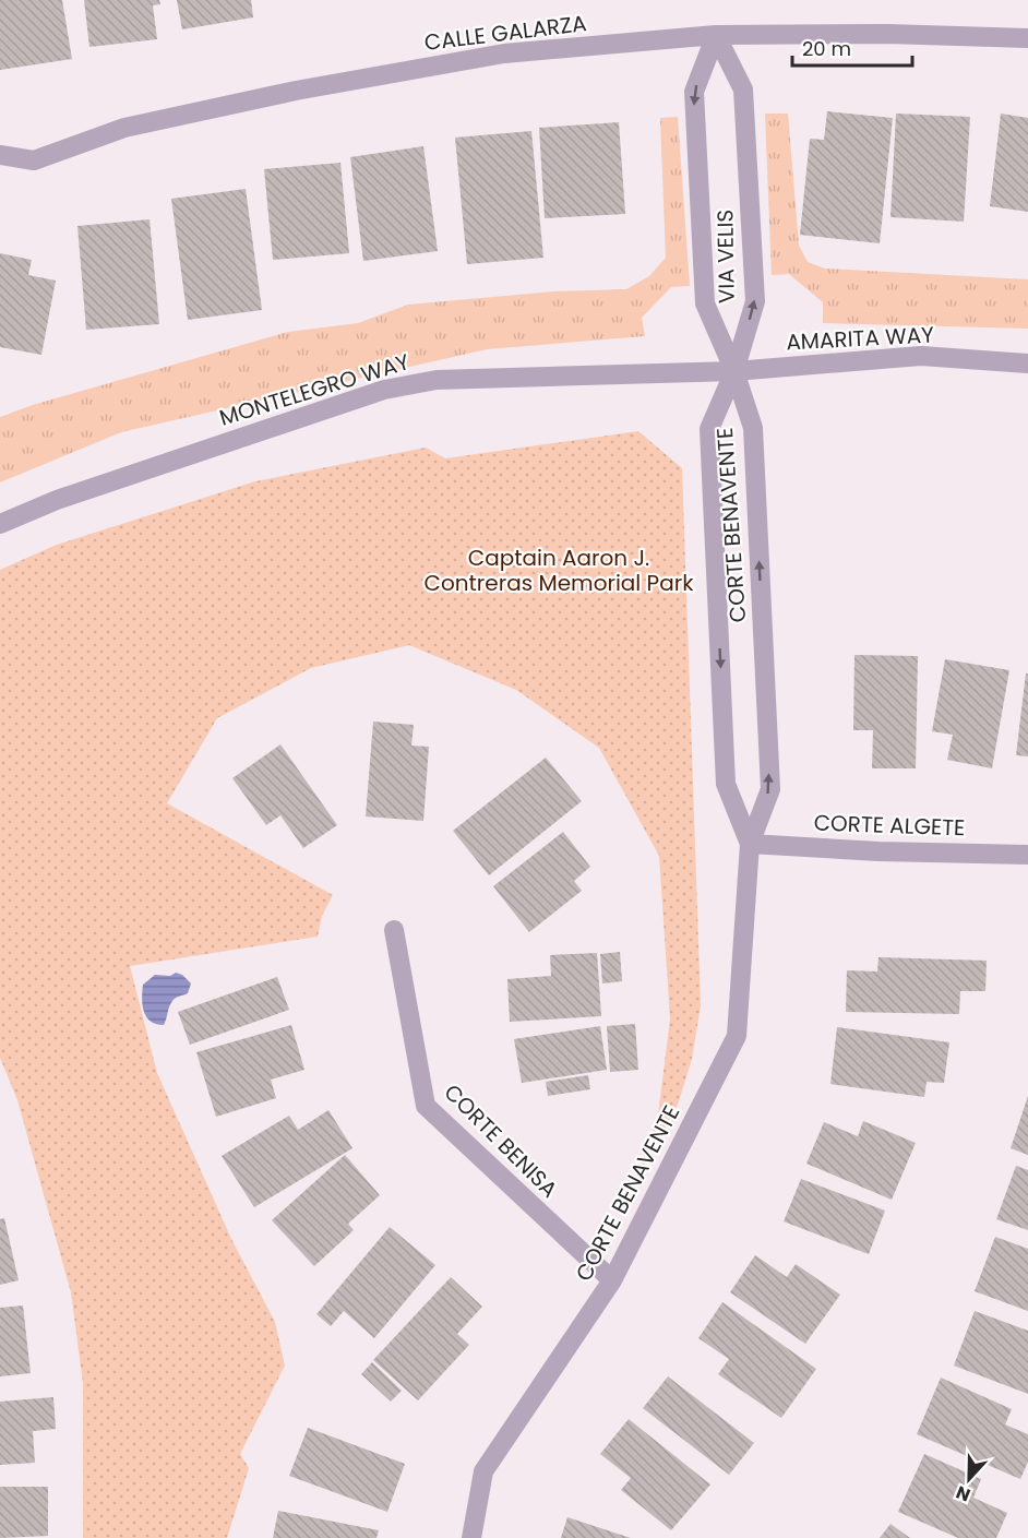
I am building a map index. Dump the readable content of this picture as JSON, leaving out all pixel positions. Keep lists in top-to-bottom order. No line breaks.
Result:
{"streets":{"street":["CALLE GALARZA","VIA VELIS","AMARITA WAY","MONTELEGRO WAY","CORTE BENAVENTE","CORTE ALGETE","CORTE BENISA"]},"crossings":[["CALLE GALARZA","VIA VELIS"],["VIA VELIS","AMARITA WAY"],["VIA VELIS","MONTELEGRO WAY"],["VIA VELIS","CORTE BENAVENTE"],["AMARITA WAY","MONTELEGRO WAY"],["AMARITA WAY","CORTE BENAVENTE"],["MONTELEGRO WAY","CORTE BENAVENTE"],["CORTE BENAVENTE","CORTE ALGETE"],["CORTE BENAVENTE","CORTE BENISA"]],"parks":["Captain Aaron J. Contreras Memorial Park"],"scale_bar":"20 m","north":"bottom"}
